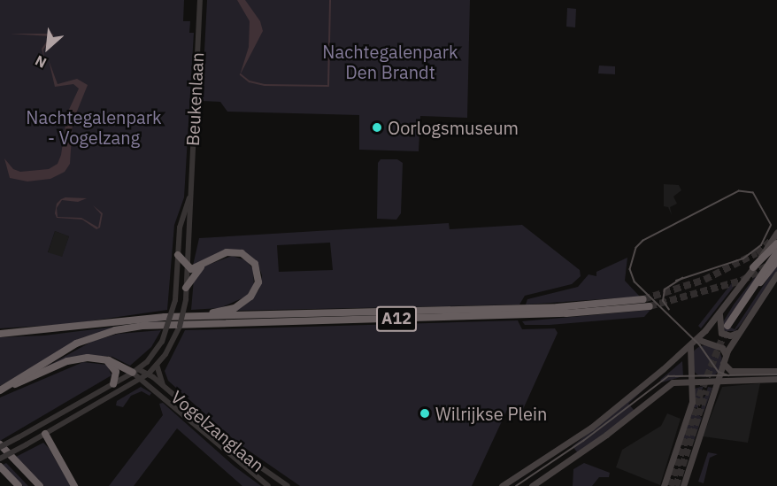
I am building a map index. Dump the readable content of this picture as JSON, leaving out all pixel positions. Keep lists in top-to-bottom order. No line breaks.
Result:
{"streets":{"highway":["A12"],"street":["Beukenlaan","Vogelzanglaan"]},"crossings":[["Beukenlaan","Vogelzanglaan"]],"parks":["Nachtegalenpark Den Brandt","Nachtegalenpark - Vogelzang"],"places":["Oorlogsmuseum","Wilrijkse Plein"],"north":"bottom left"}
